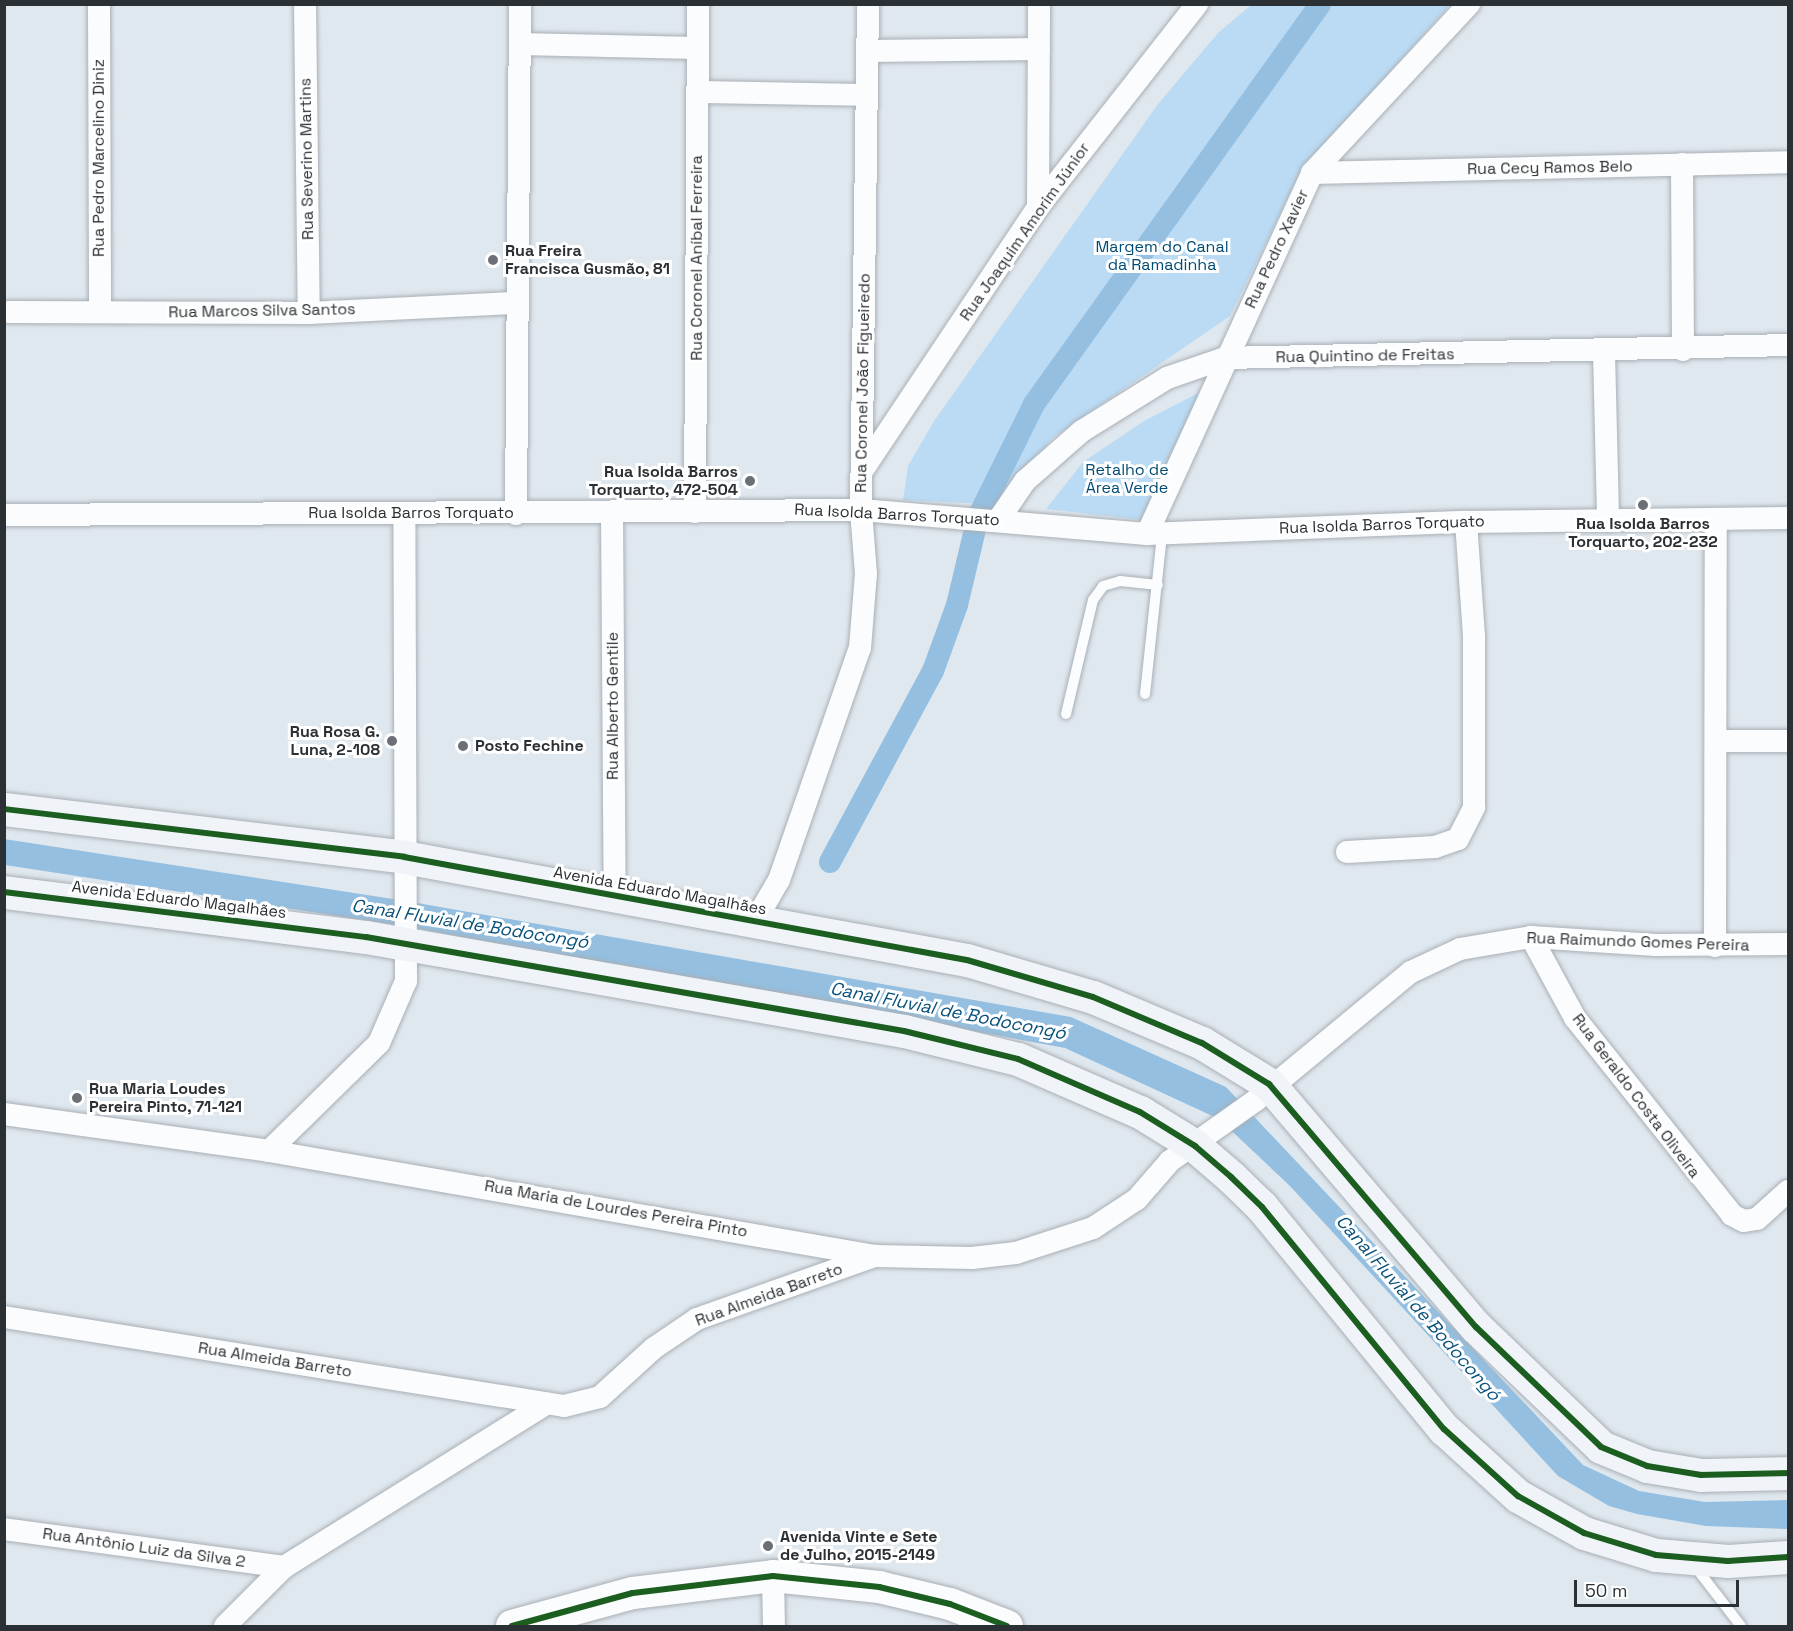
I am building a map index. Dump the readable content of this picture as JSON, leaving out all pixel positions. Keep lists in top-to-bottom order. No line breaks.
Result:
{"streets":{"main road":["Avenida Eduardo Magalhães"],"street":["Rua Pedro Marcelino Diniz","Rua Severino Martins","Rua Cecy Ramos Belo","Rua Joaquim Amorim Júnior","Rua Pedro Xavier","Rua Coronel Aníbal Ferreira","Rua Marcos Silva Santos","Rua Quintino de Freitas","Rua Coronel João Figueiredo","Rua Isolda Barros Torquato","Rua Alberto Gentile","Rua Raimundo Gomes Pereira","Rua Geraldo Costa Oliveira","Rua Maria de Lourdes Pereira Pinto","Rua Almeida Barreto","Rua Antônio Luiz da Silva 2"]},"crossings":[["Rua Pedro Marcelino Diniz","Rua Marcos Silva Santos"],["Rua Severino Martins","Rua Marcos Silva Santos"],["Rua Cecy Ramos Belo","Rua Pedro Xavier"],["Rua Joaquim Amorim Júnior","Rua Coronel João Figueiredo"],["Rua Pedro Xavier","Rua Quintino de Freitas"],["Rua Pedro Xavier","Rua Isolda Barros Torquato"],["Rua Coronel Aníbal Ferreira","Rua Isolda Barros Torquato"],["Rua Quintino de Freitas","Rua Isolda Barros Torquato"],["Rua Coronel João Figueiredo","Rua Isolda Barros Torquato"],["Rua Coronel João Figueiredo","Avenida Eduardo Magalhães"],["Rua Isolda Barros Torquato","Rua Alberto Gentile"],["Rua Alberto Gentile","Avenida Eduardo Magalhães"],["Avenida Eduardo Magalhães","Rua Raimundo Gomes Pereira"],["Avenida Eduardo Magalhães","Rua Maria de Lourdes Pereira Pinto"],["Rua Raimundo Gomes Pereira","Rua Geraldo Costa Oliveira"],["Rua Raimundo Gomes Pereira","Rua Maria de Lourdes Pereira Pinto"],["Rua Maria de Lourdes Pereira Pinto","Rua Almeida Barreto"]],"water":["Canal Fluvial de Bodocongó"],"parks":["Margem do Canal da Ramadinha","Retalho de Área Verde"],"places":["Rua Freira Francisca Gusmão, 81","Rua Isolda Barros Torquarto, 472-504","Rua Isolda Barros Torquarto, 202-232","Rua Rosa G. Luna, 2-108","Posto Fechine","Rua Maria Loudes Pereira Pinto, 71-121","Avenida Vinte e Sete de Julho, 2015-2149"],"scale_bar":"50 m"}
